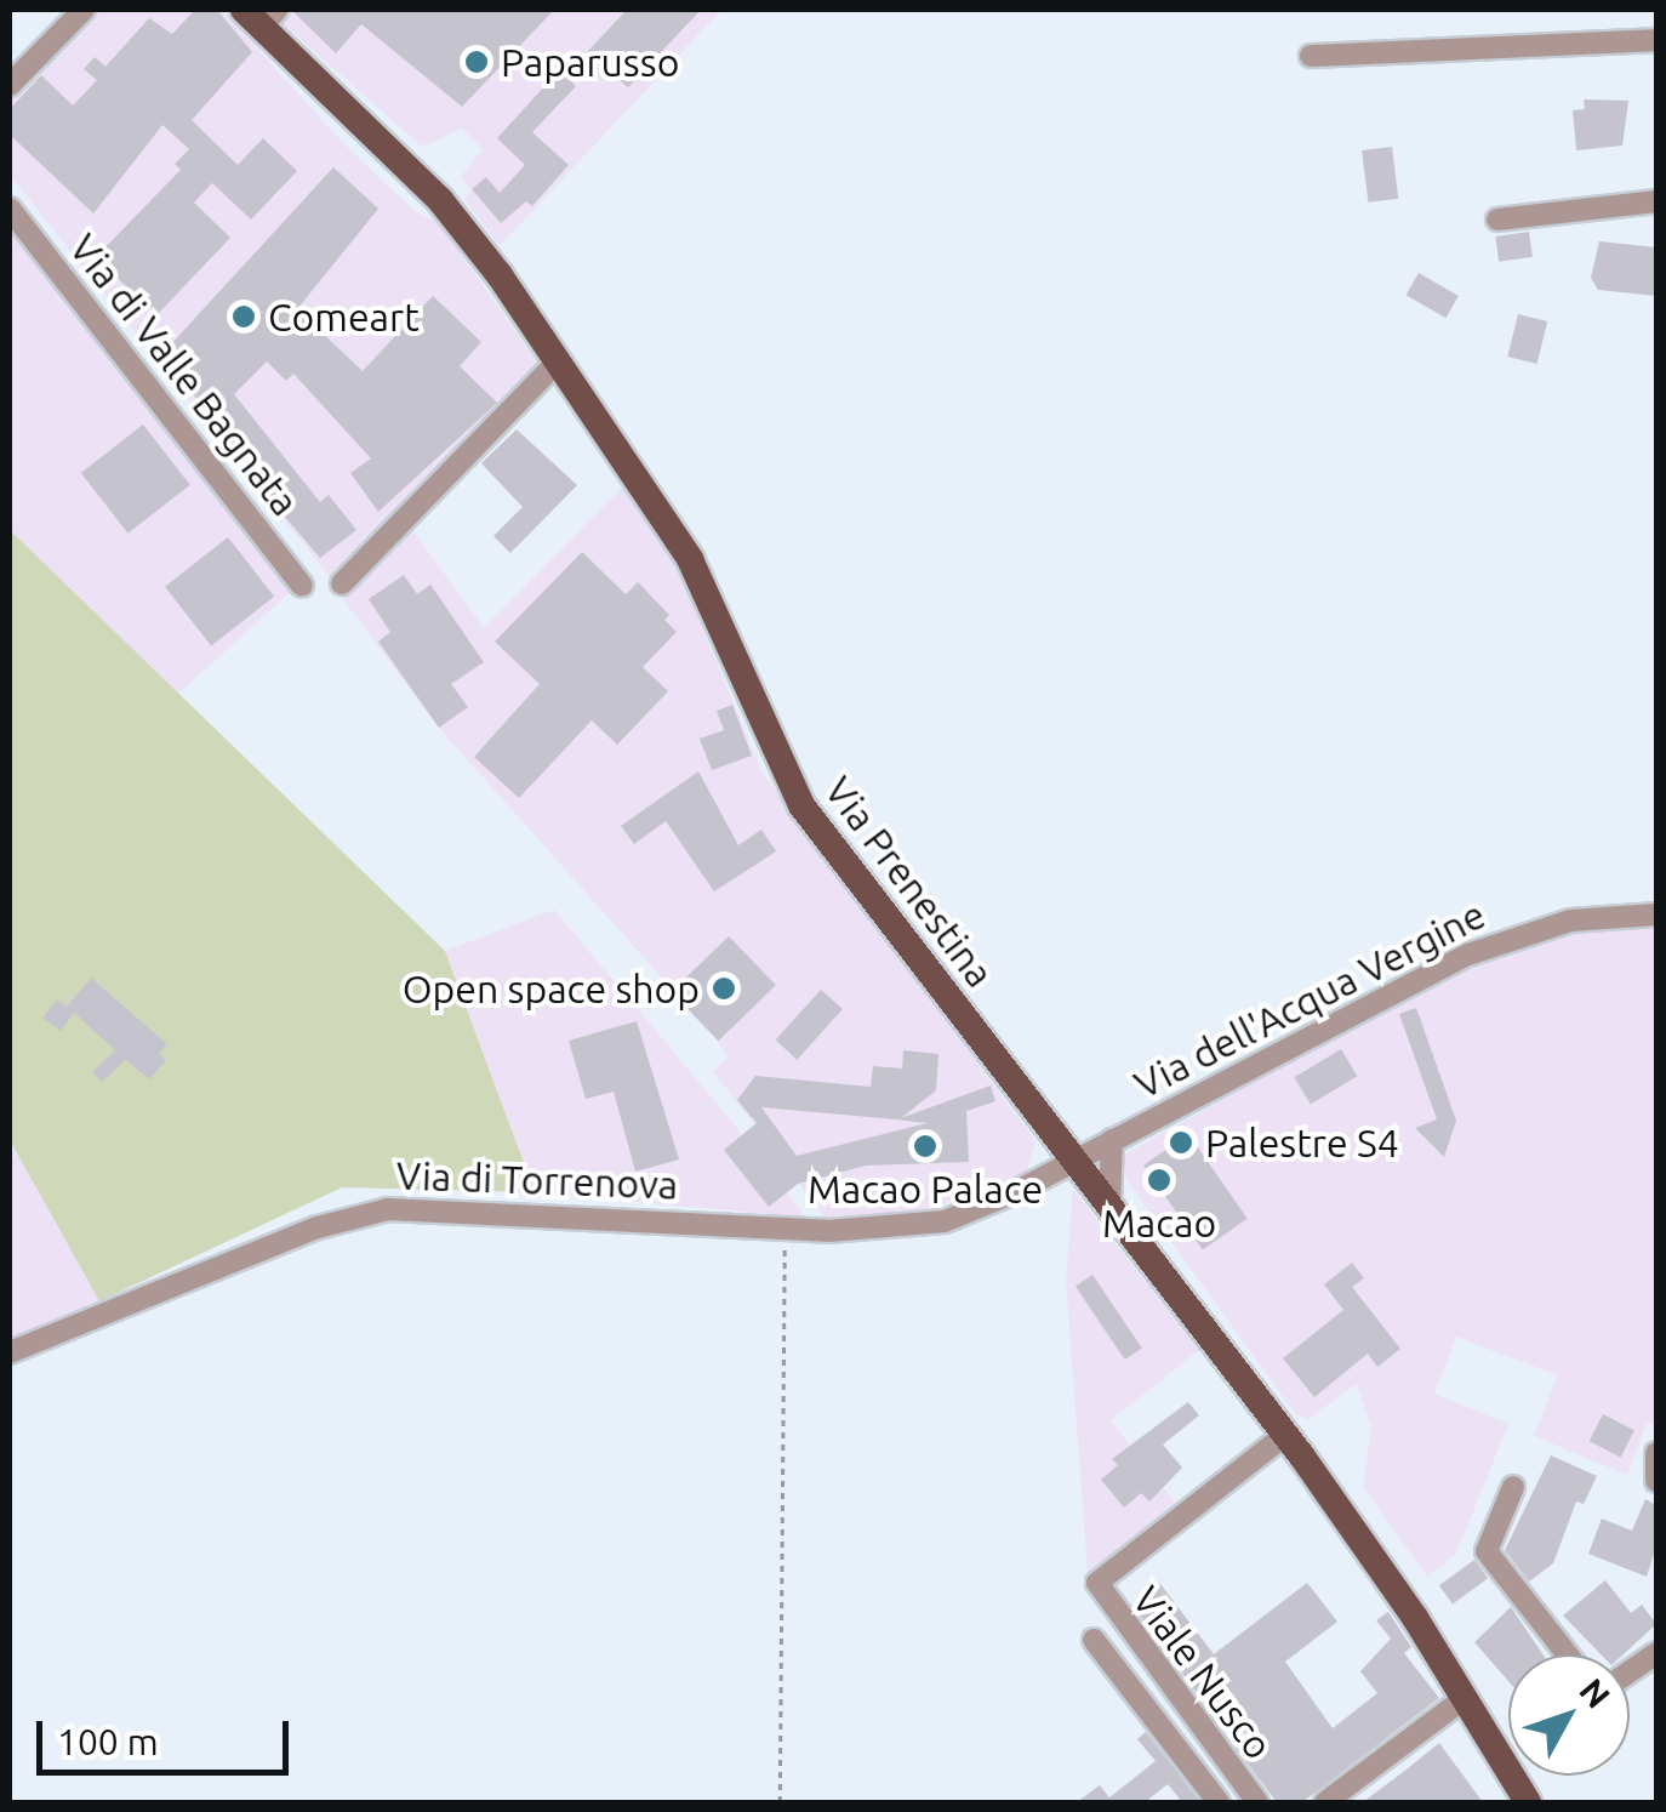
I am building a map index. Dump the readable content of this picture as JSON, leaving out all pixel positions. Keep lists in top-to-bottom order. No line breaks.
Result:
{"streets":{"main road":["Via Prenestina"],"street":["Via di Valle Bagnata","Via dell'Acqua Vergine","Via di Torrenova","Viale Nusco"]},"crossings":[["Via Prenestina","Via dell'Acqua Vergine"],["Via Prenestina","Via di Torrenova"],["Via Prenestina","Viale Nusco"],["Via dell'Acqua Vergine","Via di Torrenova"]],"places":["Paparusso","Comeart","Open space shop","Palestre S4","Macao Palace","Macao"],"scale_bar":"100 m","north":"top right"}
